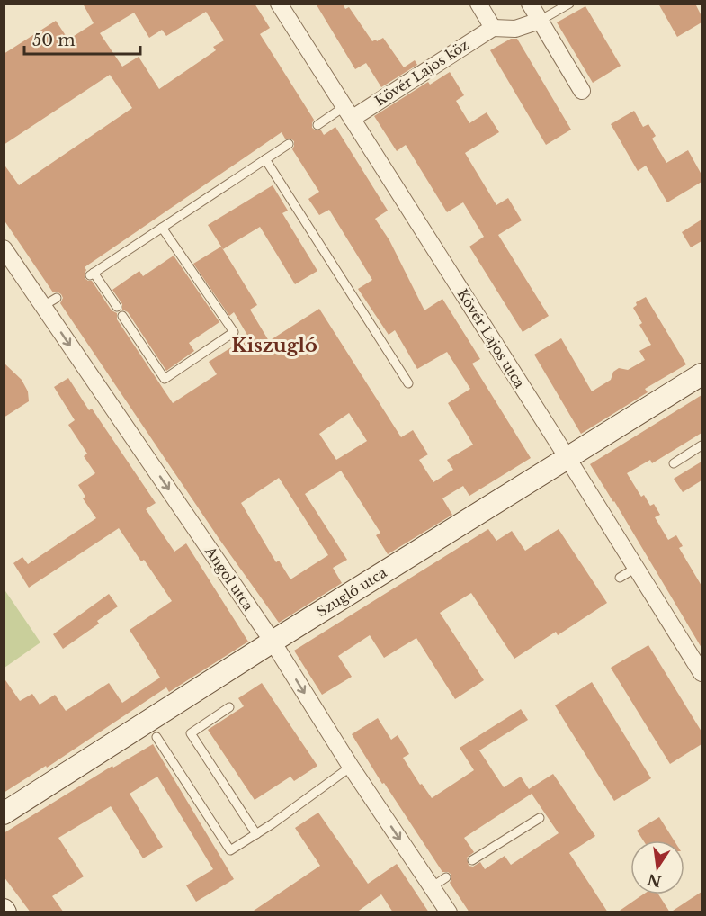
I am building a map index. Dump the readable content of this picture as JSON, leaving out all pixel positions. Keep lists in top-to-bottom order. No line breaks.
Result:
{"streets":{"street":["Kövér Lajos köz","Kövér Lajos utca","Angol utca","Szugló utca"]},"crossings":[["Kövér Lajos köz","Kövér Lajos utca"],["Kövér Lajos utca","Szugló utca"],["Angol utca","Szugló utca"]],"one_way":["Angol utca"],"districts":["Kiszugló"],"scale_bar":"50 m","north":"bottom"}
